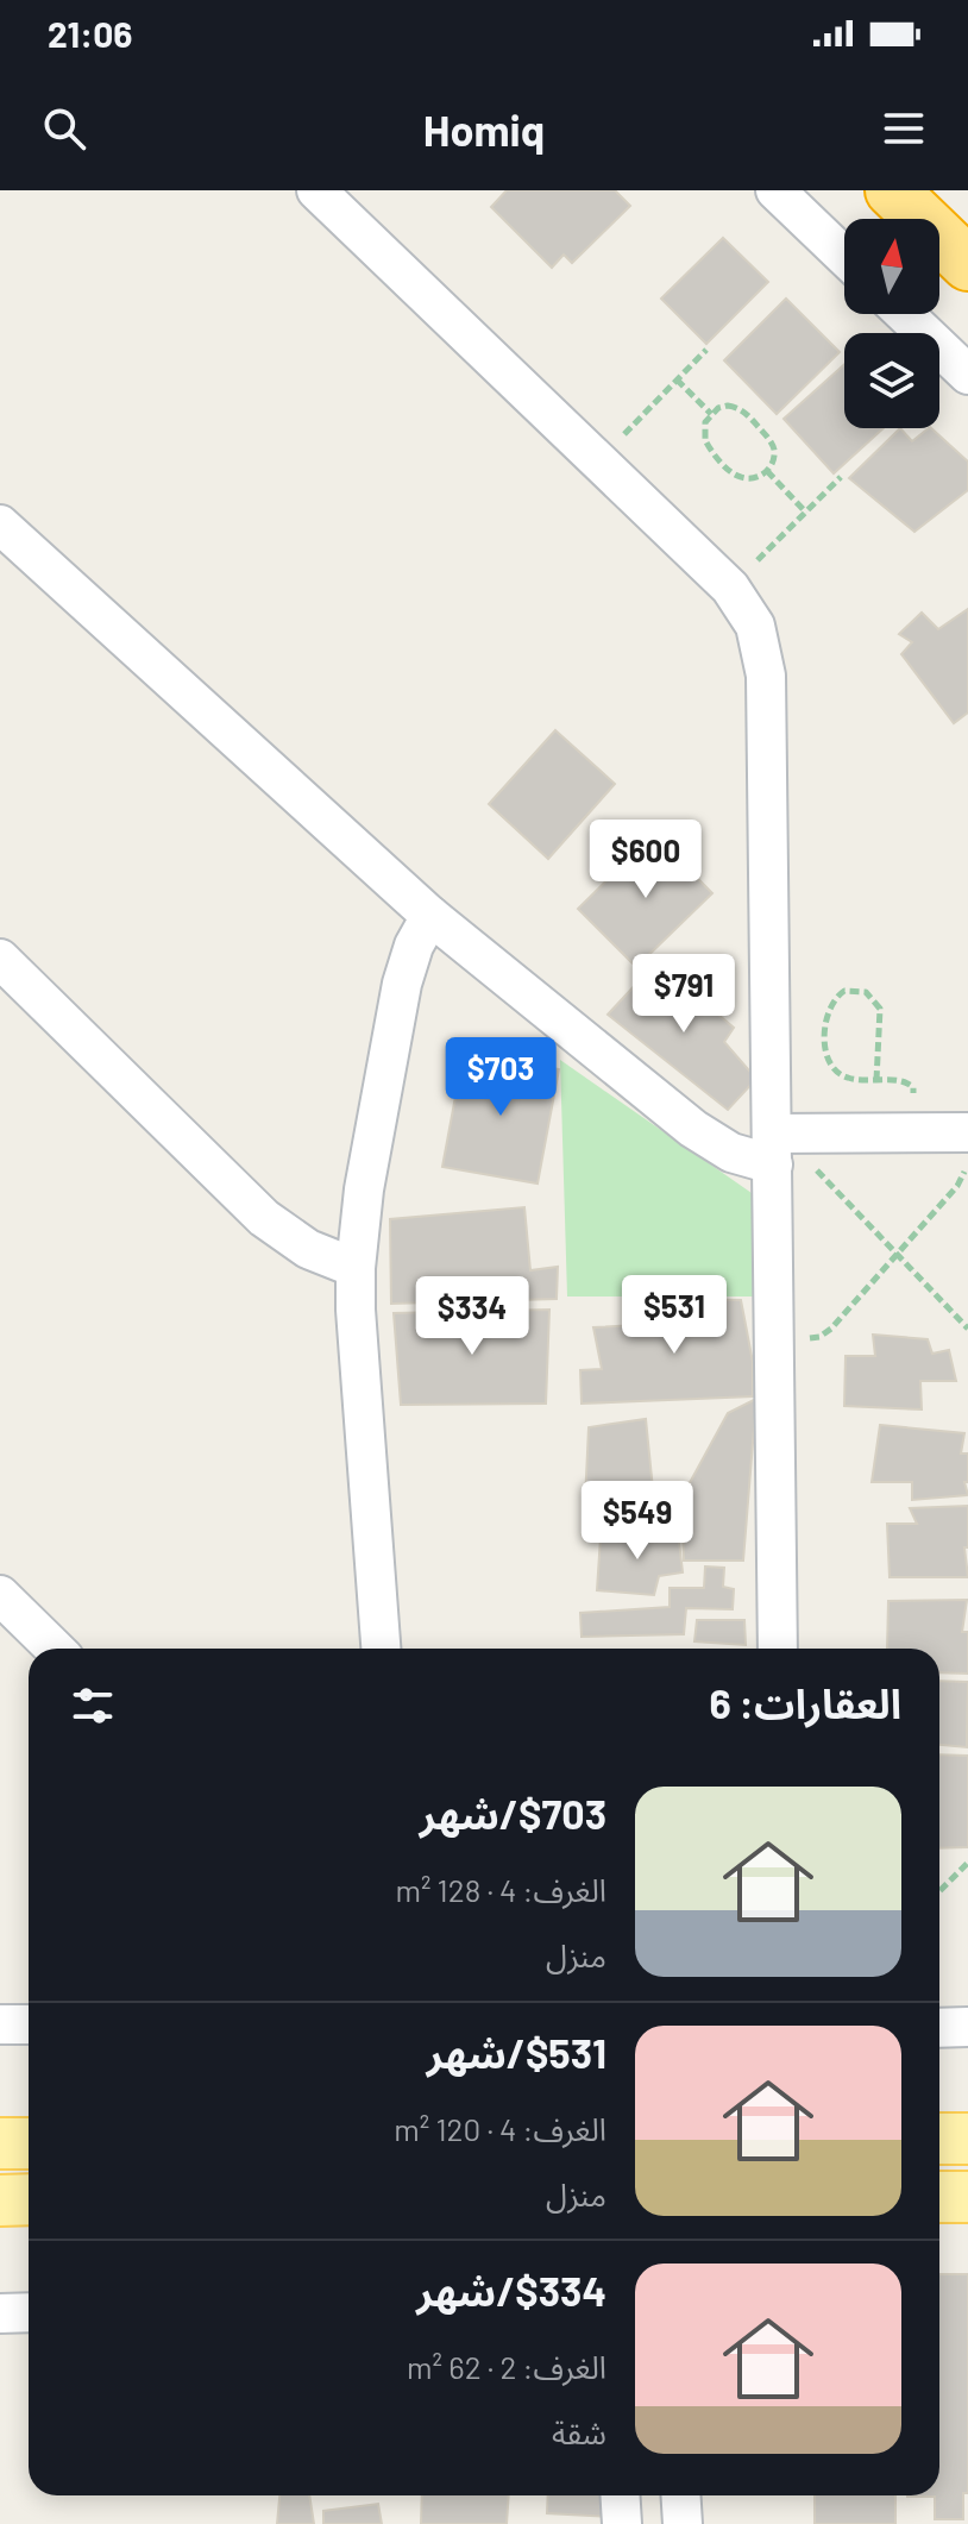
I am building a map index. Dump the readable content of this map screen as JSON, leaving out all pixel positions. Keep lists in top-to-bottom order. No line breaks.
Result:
{"north":"top","page":{"status":"21:06","header":"Homiq","price":["$600","$791","$703","$531","$334","$549"],"heading":"العقارات: 6","list":[{"name":"$703/شهر","note":"الغرف: 4 · 128 m² · منزل"},{"name":"$531/شهر","note":"الغرف: 4 · 120 m² · منزل"},{"name":"$334/شهر","note":"الغرف: 2 · 62 m² · شقة"}]}}
